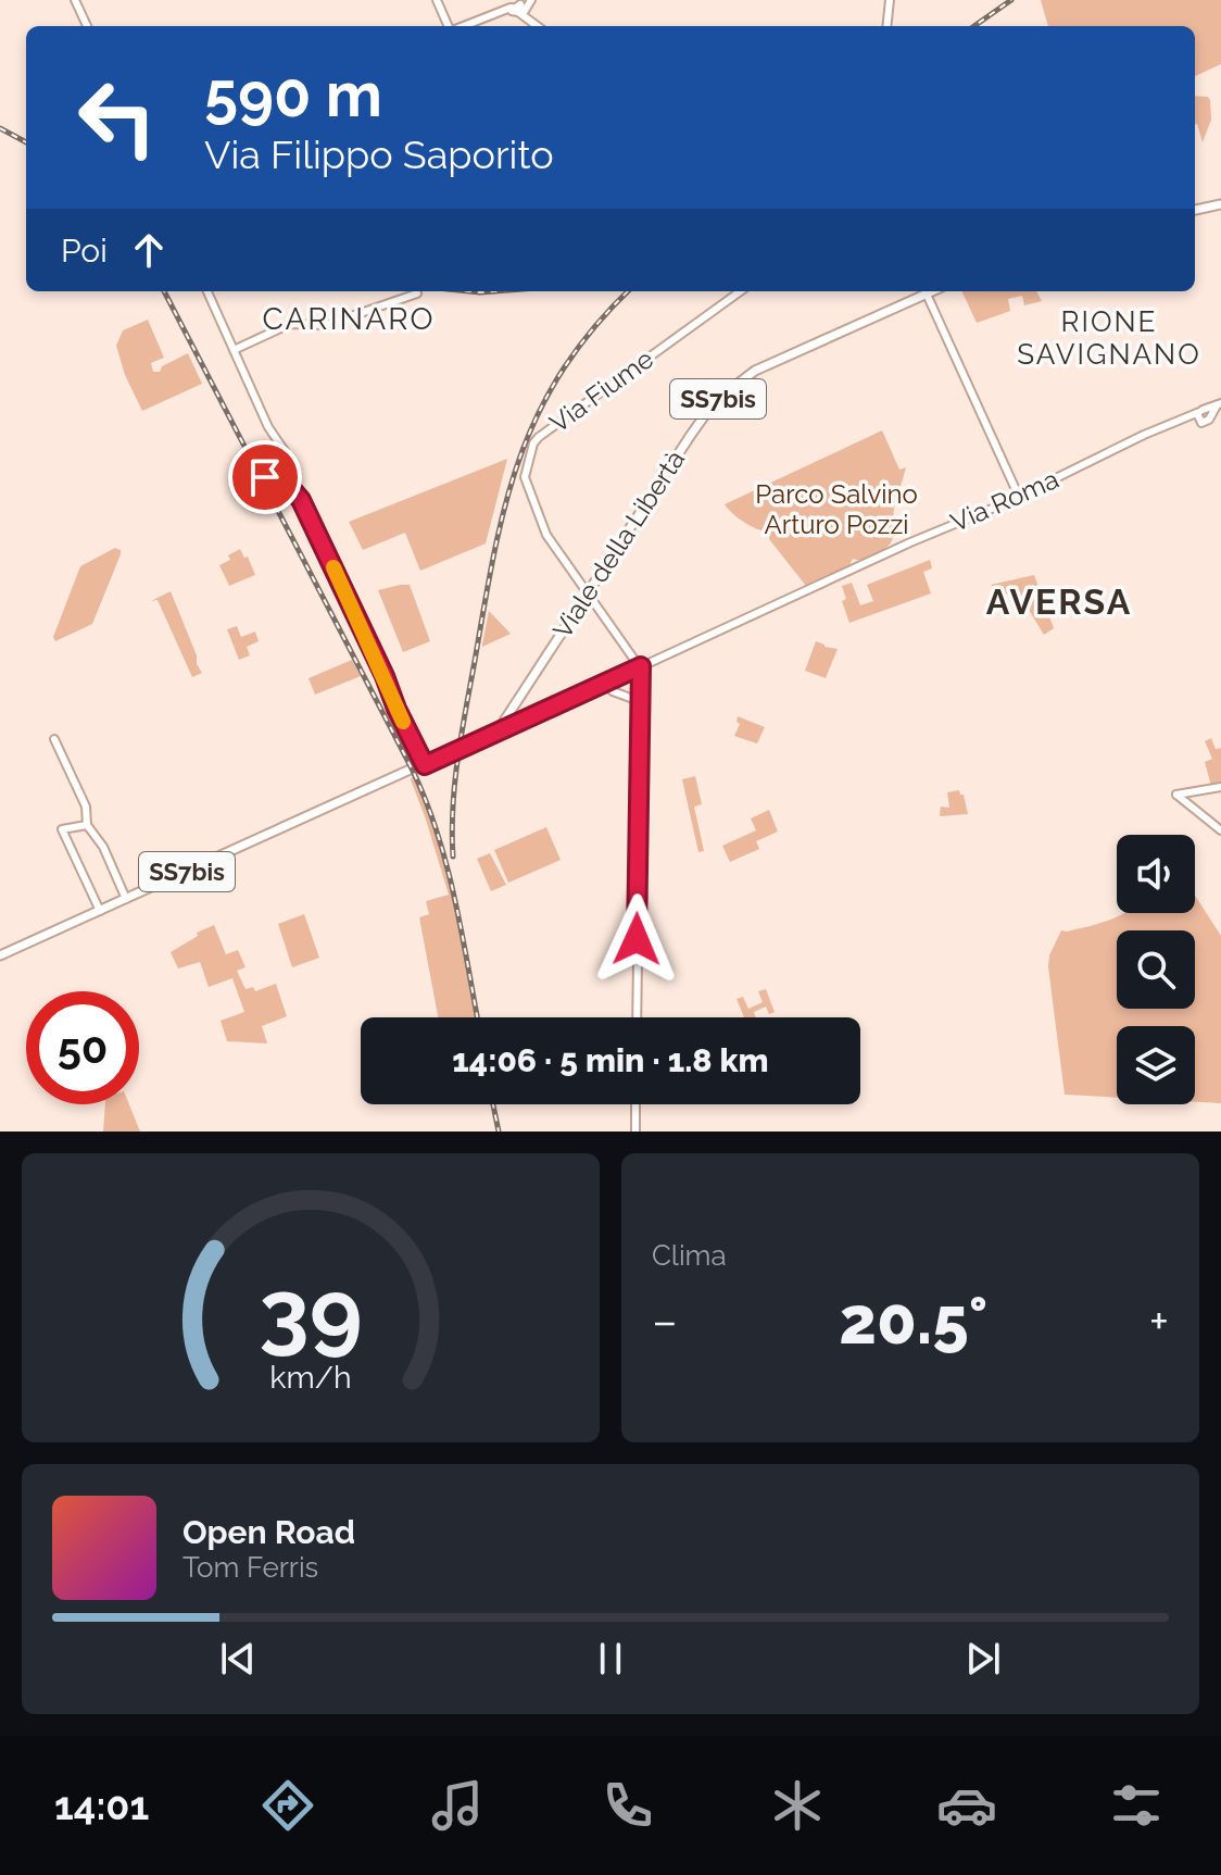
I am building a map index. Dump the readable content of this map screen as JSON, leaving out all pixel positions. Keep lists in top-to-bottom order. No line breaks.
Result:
{"streets":{"main road":["SS7bis","Viale della Libertà"],"street":["Via Fiume","Via Roma"]},"crossings":[["Via Fiume","Viale della Libertà"],["SS7bis","Via Roma"],["SS7bis","Viale della Libertà"],["Via Roma","Viale della Libertà"]],"districts":["CARINARO","RIONE SAVIGNANO","AVERSA"],"parks":["Parco Salvino Arturo Pozzi"],"page":{"turn":["590 m","Via Filippo Saporito"],"then":"Poi","limit":"50","trip":"14:06 · 5 min · 1.8 km","tile":"Clima","heat":["−","20.5°","+"],"song":["Open Road","Tom Ferris"],"tabs":"14:01","gauge":["39","km/h"]}}
